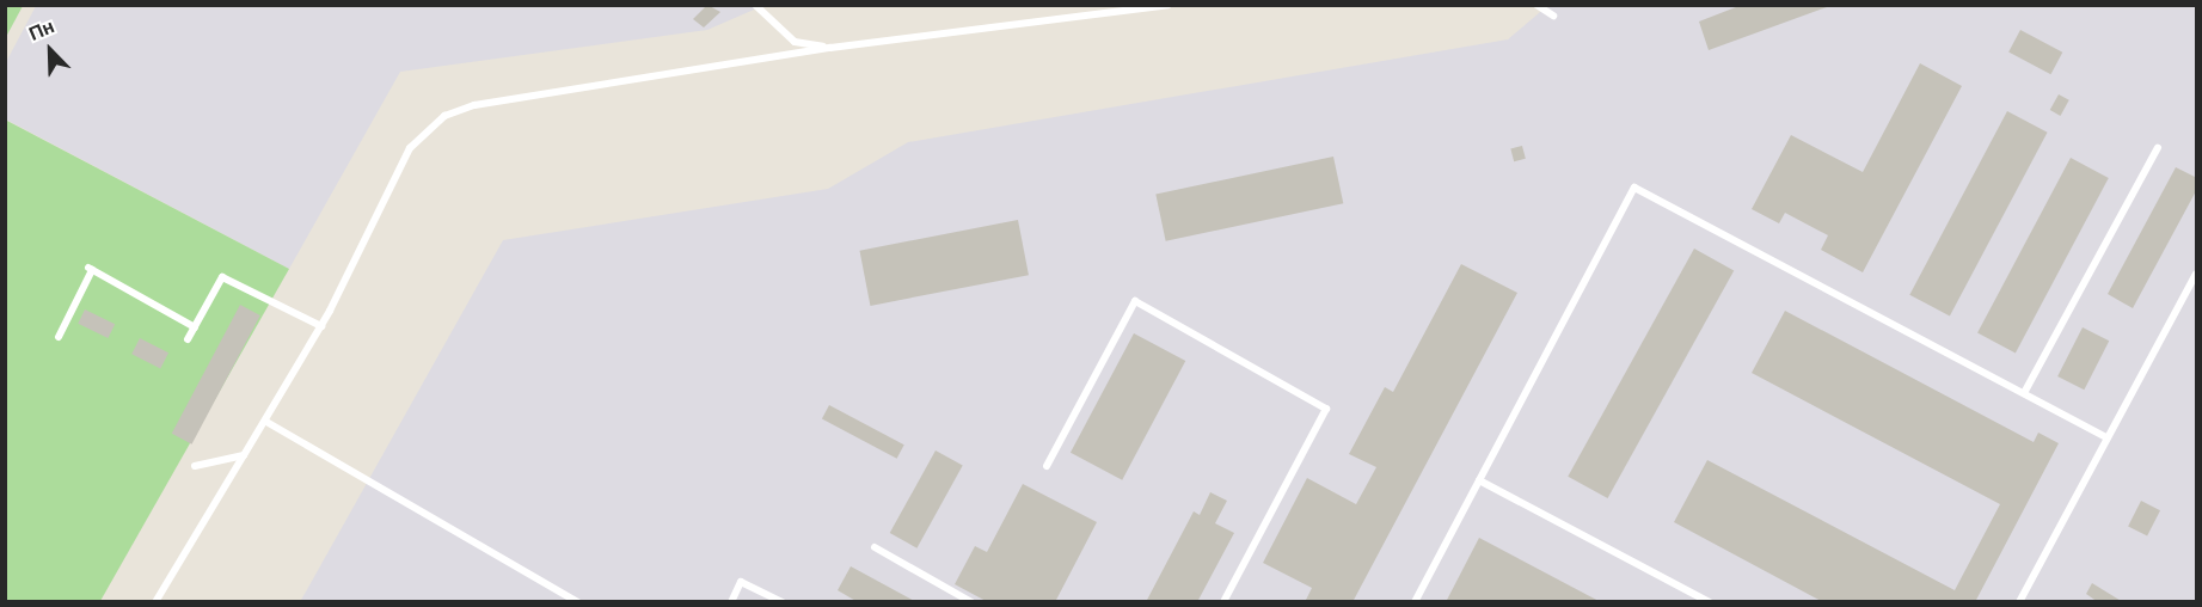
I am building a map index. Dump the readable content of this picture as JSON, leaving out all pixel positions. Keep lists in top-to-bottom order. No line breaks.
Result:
{"north":"top left"}
